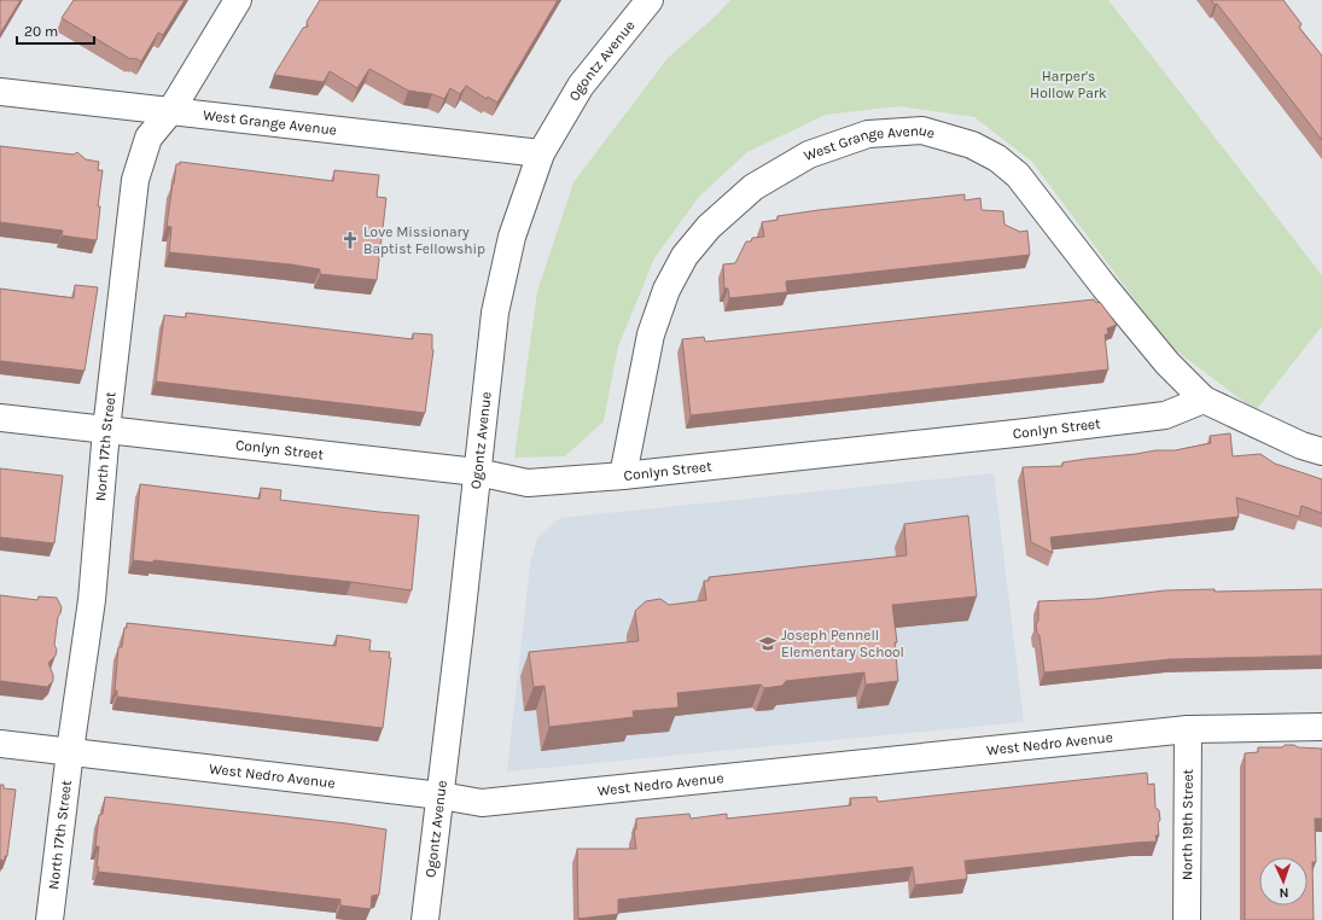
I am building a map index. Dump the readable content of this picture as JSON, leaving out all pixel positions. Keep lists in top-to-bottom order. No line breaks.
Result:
{"streets":{"street":["Ogontz Avenue","West Grange Avenue","Conlyn Street","North 17th Street","West Nedro Avenue","North 19th Street"]},"crossings":[["Ogontz Avenue","West Grange Avenue"],["Ogontz Avenue","Conlyn Street"],["Ogontz Avenue","West Nedro Avenue"],["West Grange Avenue","Conlyn Street"],["West Grange Avenue","North 17th Street"],["Conlyn Street","North 17th Street"],["North 17th Street","West Nedro Avenue"],["West Nedro Avenue","North 19th Street"]],"parks":["Harper's Hollow Park"],"places":{"church":["Love Missionary Baptist Fellowship"],"school or university":["Joseph Pennell Elementary School"]},"scale_bar":"20 m","north":"bottom"}
